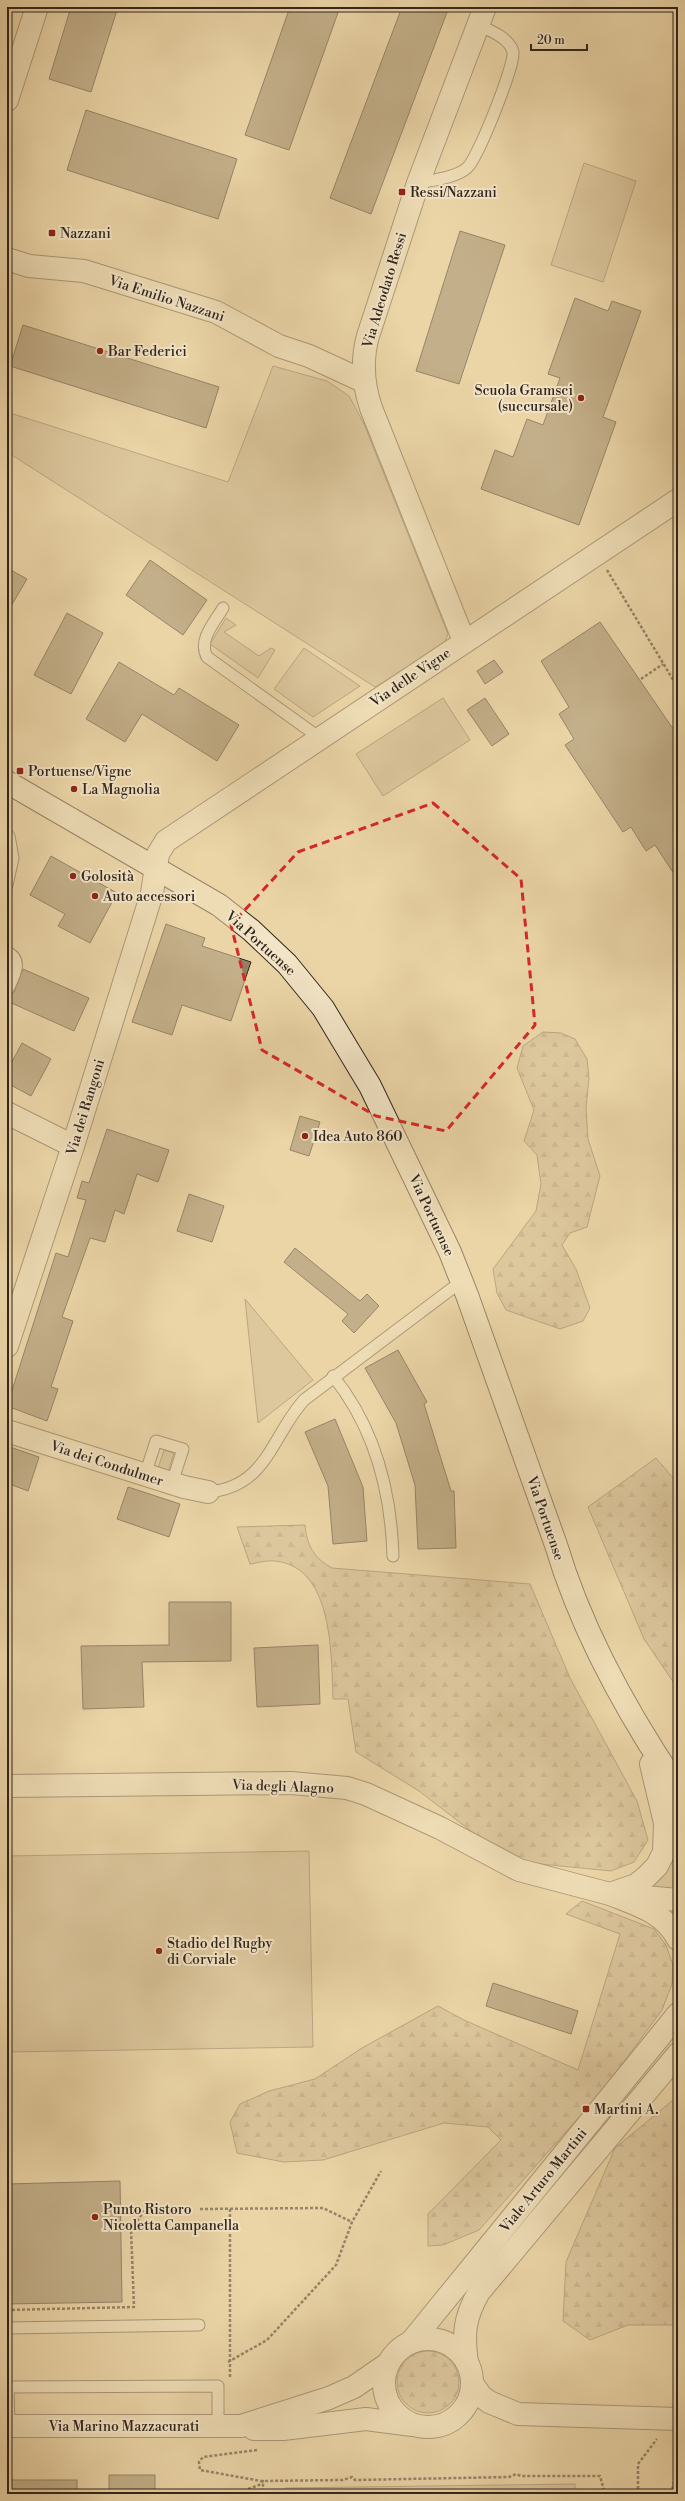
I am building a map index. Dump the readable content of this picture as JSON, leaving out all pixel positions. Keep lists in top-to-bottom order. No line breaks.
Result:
{"streets":{"street":["Via Adeodato Ressi","Via Emilio Nazzani","Via delle Vigne","Via Portuense","Via dei Rangoni","Via dei Condulmer","Via degli Alagno","Viale Arturo Martini","Via Marino Mazzacurati"]},"crossings":[["Via Adeodato Ressi","Via Emilio Nazzani"],["Via Adeodato Ressi","Via delle Vigne"],["Via delle Vigne","Via Portuense"],["Via delle Vigne","Via dei Rangoni"],["Via Portuense","Via dei Rangoni"],["Viale Arturo Martini","Via Marino Mazzacurati"]],"places":{"transit":["Ressi/Nazzani","Nazzani","Portuense/Vigne","Martini A."],"other":["Bar Federici","Scuola Gramsci (succursale)","La Magnolia","Golosità","Auto accessori","Idea Auto 860","Stadio del Rugby di Corviale","Punto Ristoro Nicoletta Campanella"]},"scale_bar":"20 m"}
